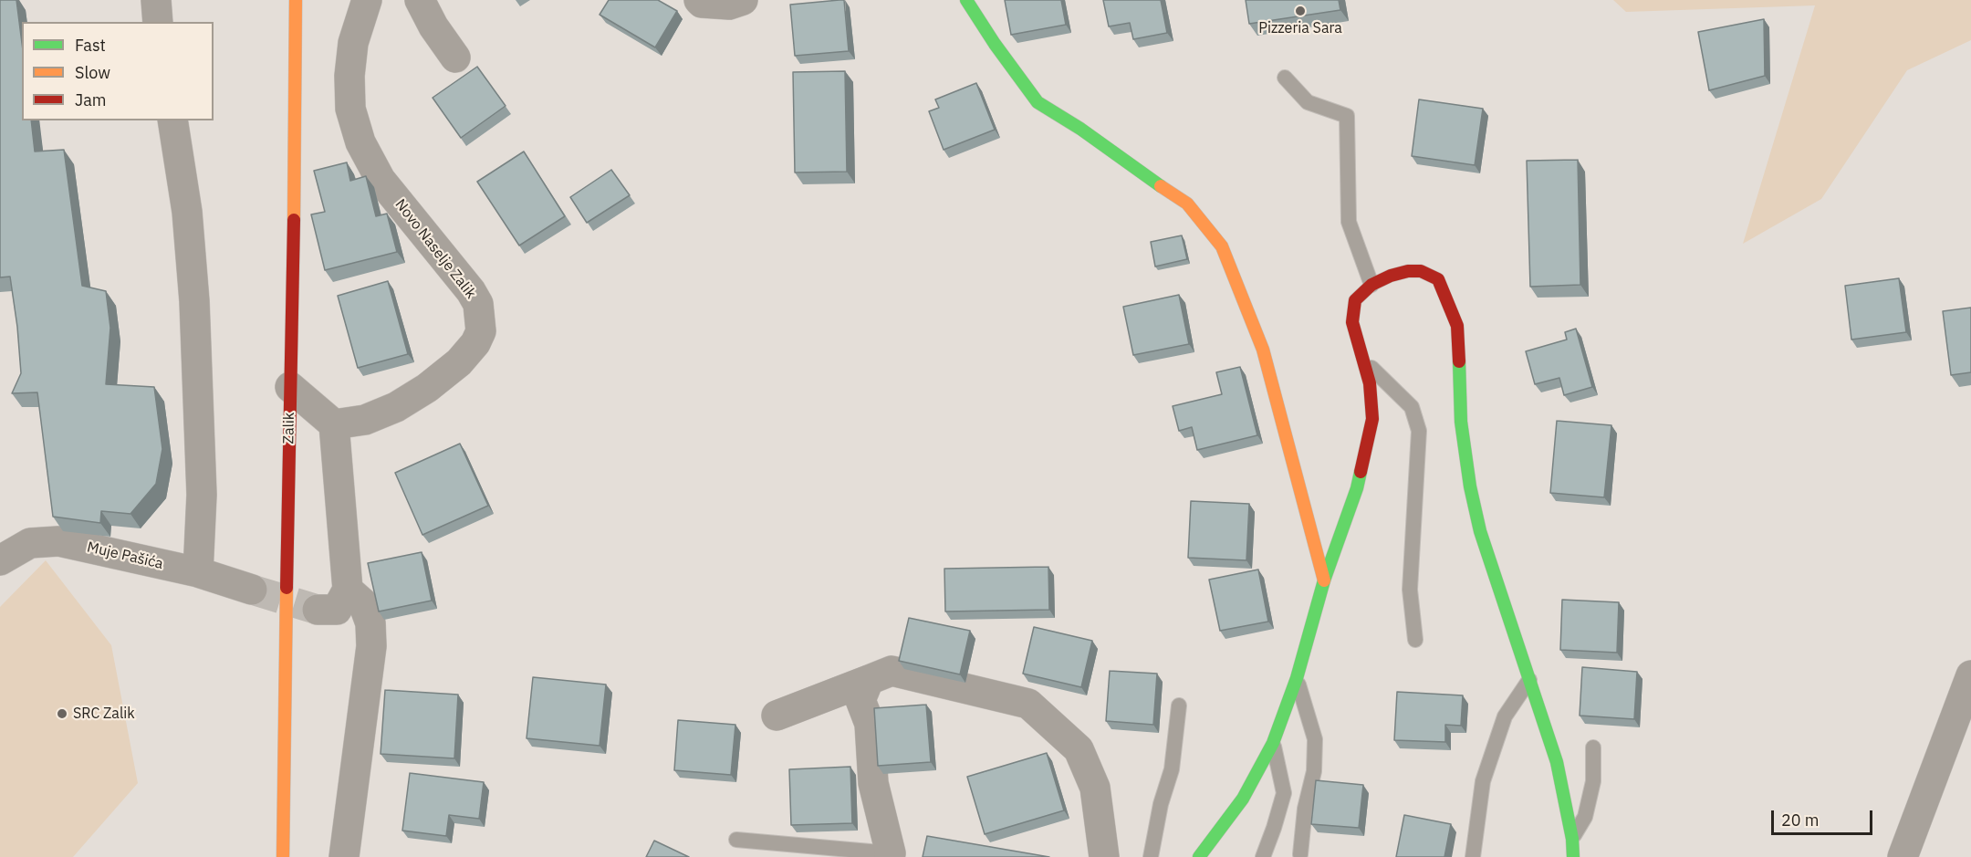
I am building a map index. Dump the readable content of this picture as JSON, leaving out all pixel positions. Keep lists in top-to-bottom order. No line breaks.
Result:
{"streets":{"street":["Novo Naselje Zalik","Zalik","Muje Pašića"]},"places":["Pizzeria Sara","SRC Zalik"],"legend":["Fast","Slow","Jam"],"scale_bar":"20 m"}
